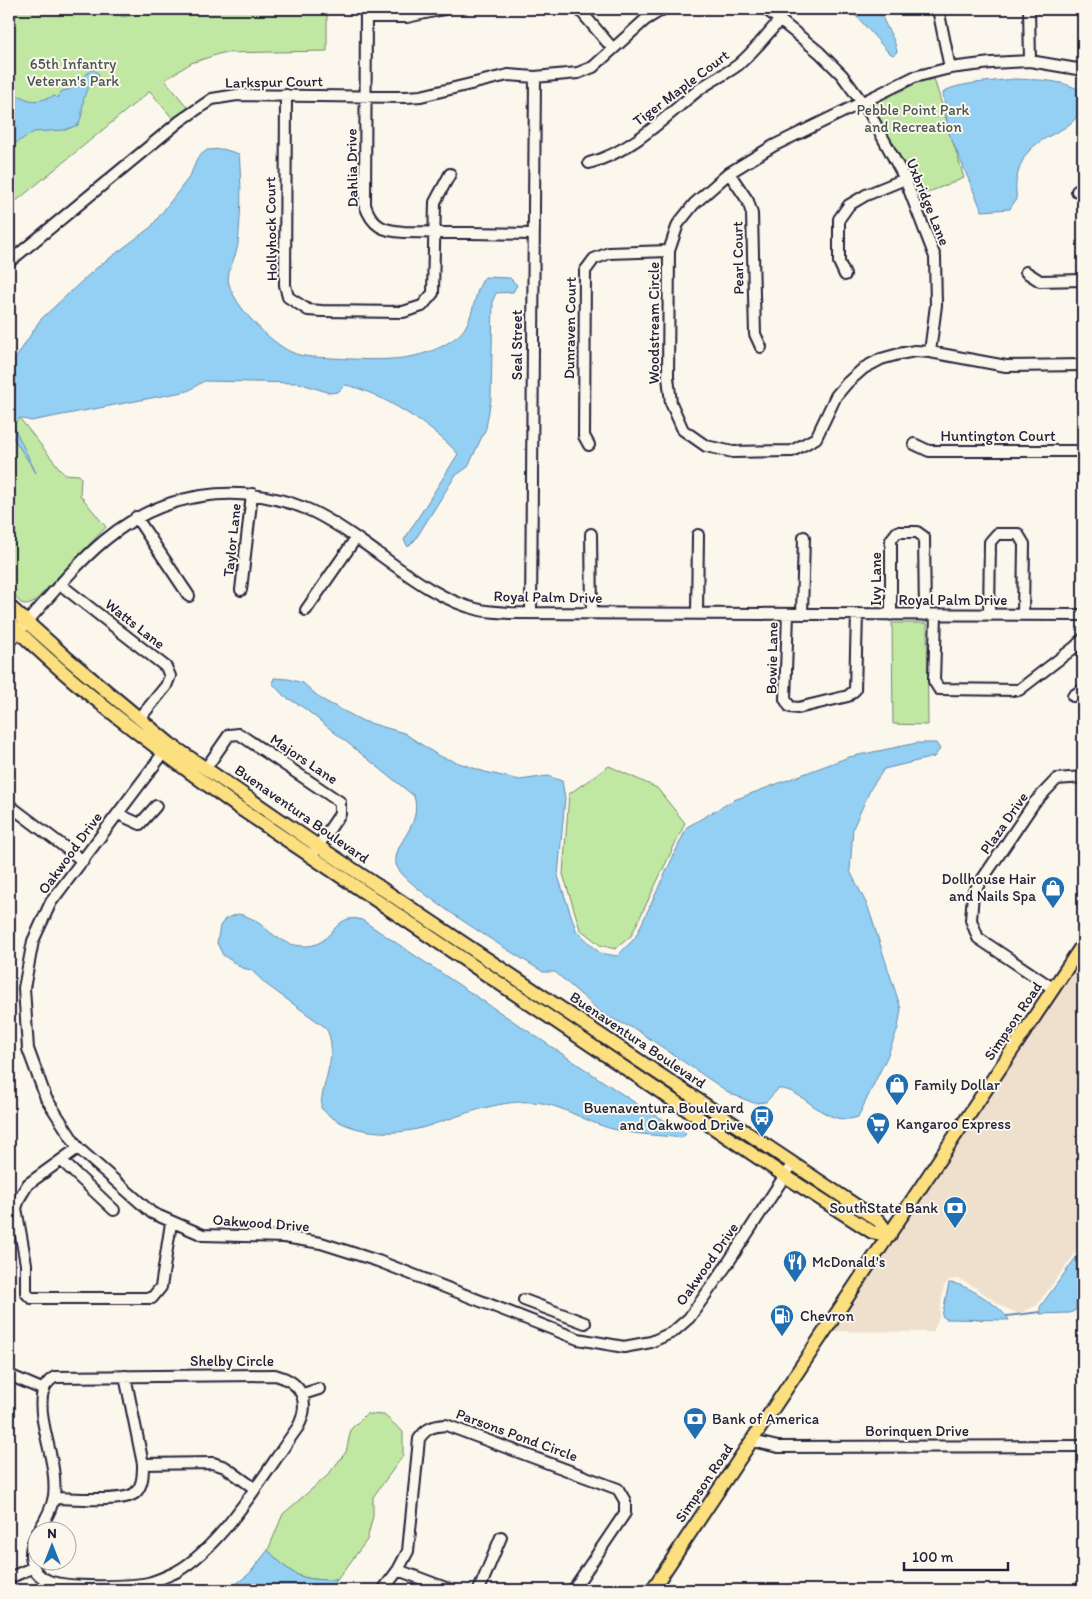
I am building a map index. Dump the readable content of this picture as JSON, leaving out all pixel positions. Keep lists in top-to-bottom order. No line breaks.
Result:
{"streets":{"main road":["Buenaventura Boulevard","Simpson Road"],"street":["Larkspur Court","Tiger Maple Court","Dahlia Drive","Uxbridge Lane","Hollyhock Court","Pearl Court","Woodstream Circle","Dunraven Court","Seal Street","Huntington Court","Taylor Lane","Ivy Lane","Royal Palm Drive","Watts Lane","Bowie Lane","Majors Lane","Plaza Drive","Oakwood Drive","Shelby Circle","Borinquen Drive","Parsons Pond Circle"]},"crossings":[["Larkspur Court","Dahlia Drive"],["Larkspur Court","Hollyhock Court"],["Larkspur Court","Seal Street"],["Tiger Maple Court","Uxbridge Lane"],["Dahlia Drive","Hollyhock Court"],["Dahlia Drive","Seal Street"],["Uxbridge Lane","Woodstream Circle"],["Pearl Court","Woodstream Circle"],["Woodstream Circle","Dunraven Court"],["Seal Street","Royal Palm Drive"],["Taylor Lane","Royal Palm Drive"],["Ivy Lane","Royal Palm Drive"],["Royal Palm Drive","Watts Lane"],["Royal Palm Drive","Bowie Lane"],["Royal Palm Drive","Buenaventura Boulevard"],["Watts Lane","Buenaventura Boulevard"],["Majors Lane","Buenaventura Boulevard"],["Buenaventura Boulevard","Oakwood Drive"],["Buenaventura Boulevard","Simpson Road"],["Plaza Drive","Simpson Road"],["Simpson Road","Borinquen Drive"]],"parks":["65th Infantry Veteran's Park","Pebble Point Park and Recreation"],"places":{"shop":["Dollhouse Hair and Nails Spa","Family Dollar"],"bus stop":["Buenaventura Boulevard and Oakwood Drive"],"supermarket":["Kangaroo Express"],"bank":["SouthState Bank","Bank of America"],"restaurant":["McDonald's"],"fuel station":["Chevron"]},"scale_bar":"100 m","north":"top"}
